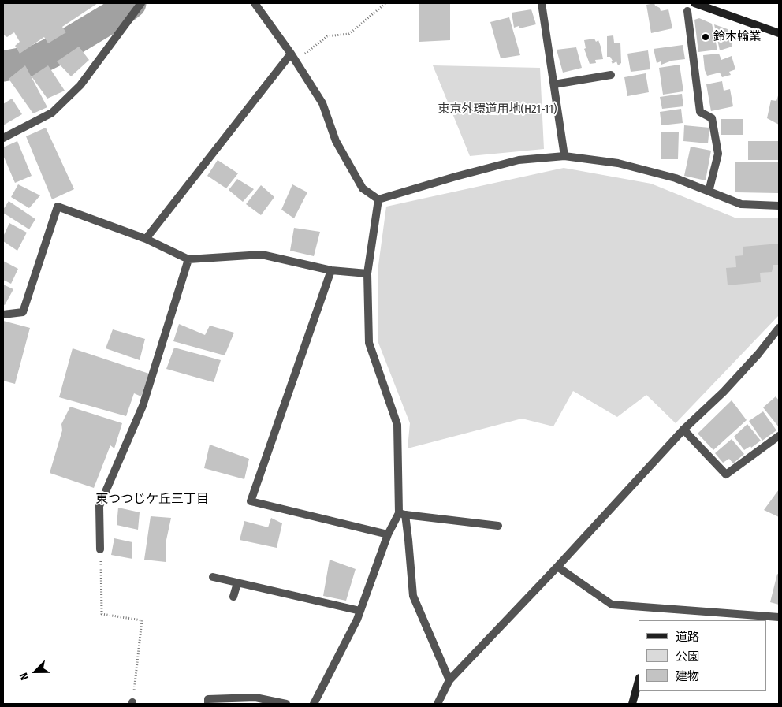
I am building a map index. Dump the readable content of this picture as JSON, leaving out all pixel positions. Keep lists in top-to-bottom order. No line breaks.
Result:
{"districts":["東つつじケ丘三丁目"],"parks":["東京外環道用地(H21-11)"],"places":["鈴木輪業"],"legend":["道路","公園","建物"],"north":"bottom left"}
